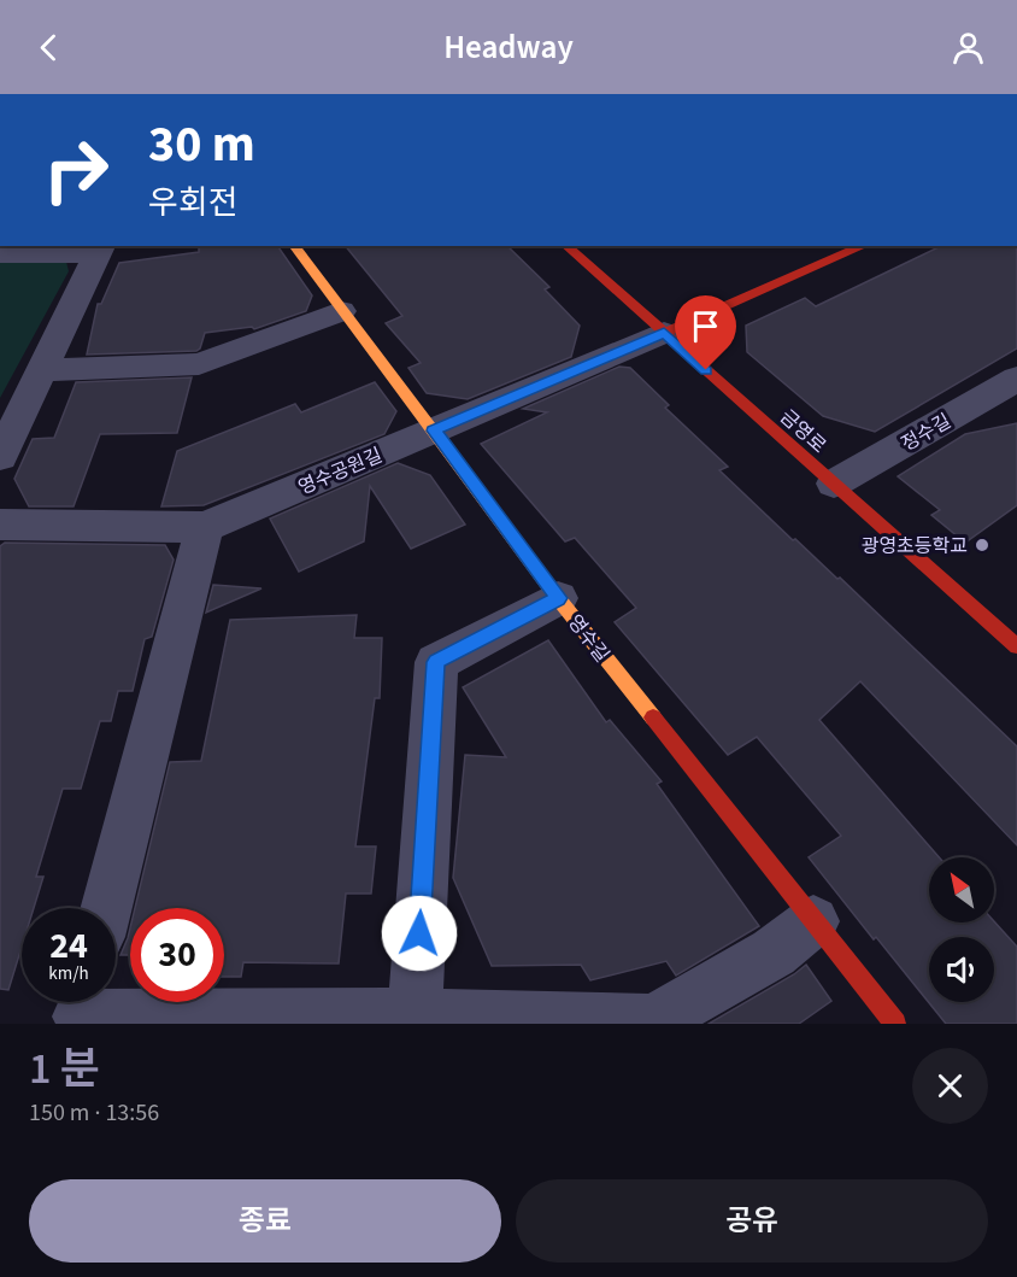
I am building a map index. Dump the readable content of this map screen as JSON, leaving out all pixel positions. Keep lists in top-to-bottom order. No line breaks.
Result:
{"streets":{"street":["금영로","정수길","영수공원길","영수길"]},"crossings":[["금영로","정수길"],["금영로","영수공원길"],["영수공원길","영수길"]],"places":["광영초등학교"],"north":"top left","page":{"header":"Headway","turn":["30 m","우회전"],"speed":"24 km/h","limit":"30","heading":["1 분","150 m · 13:56"],"buttons":["종료","공유"]}}
